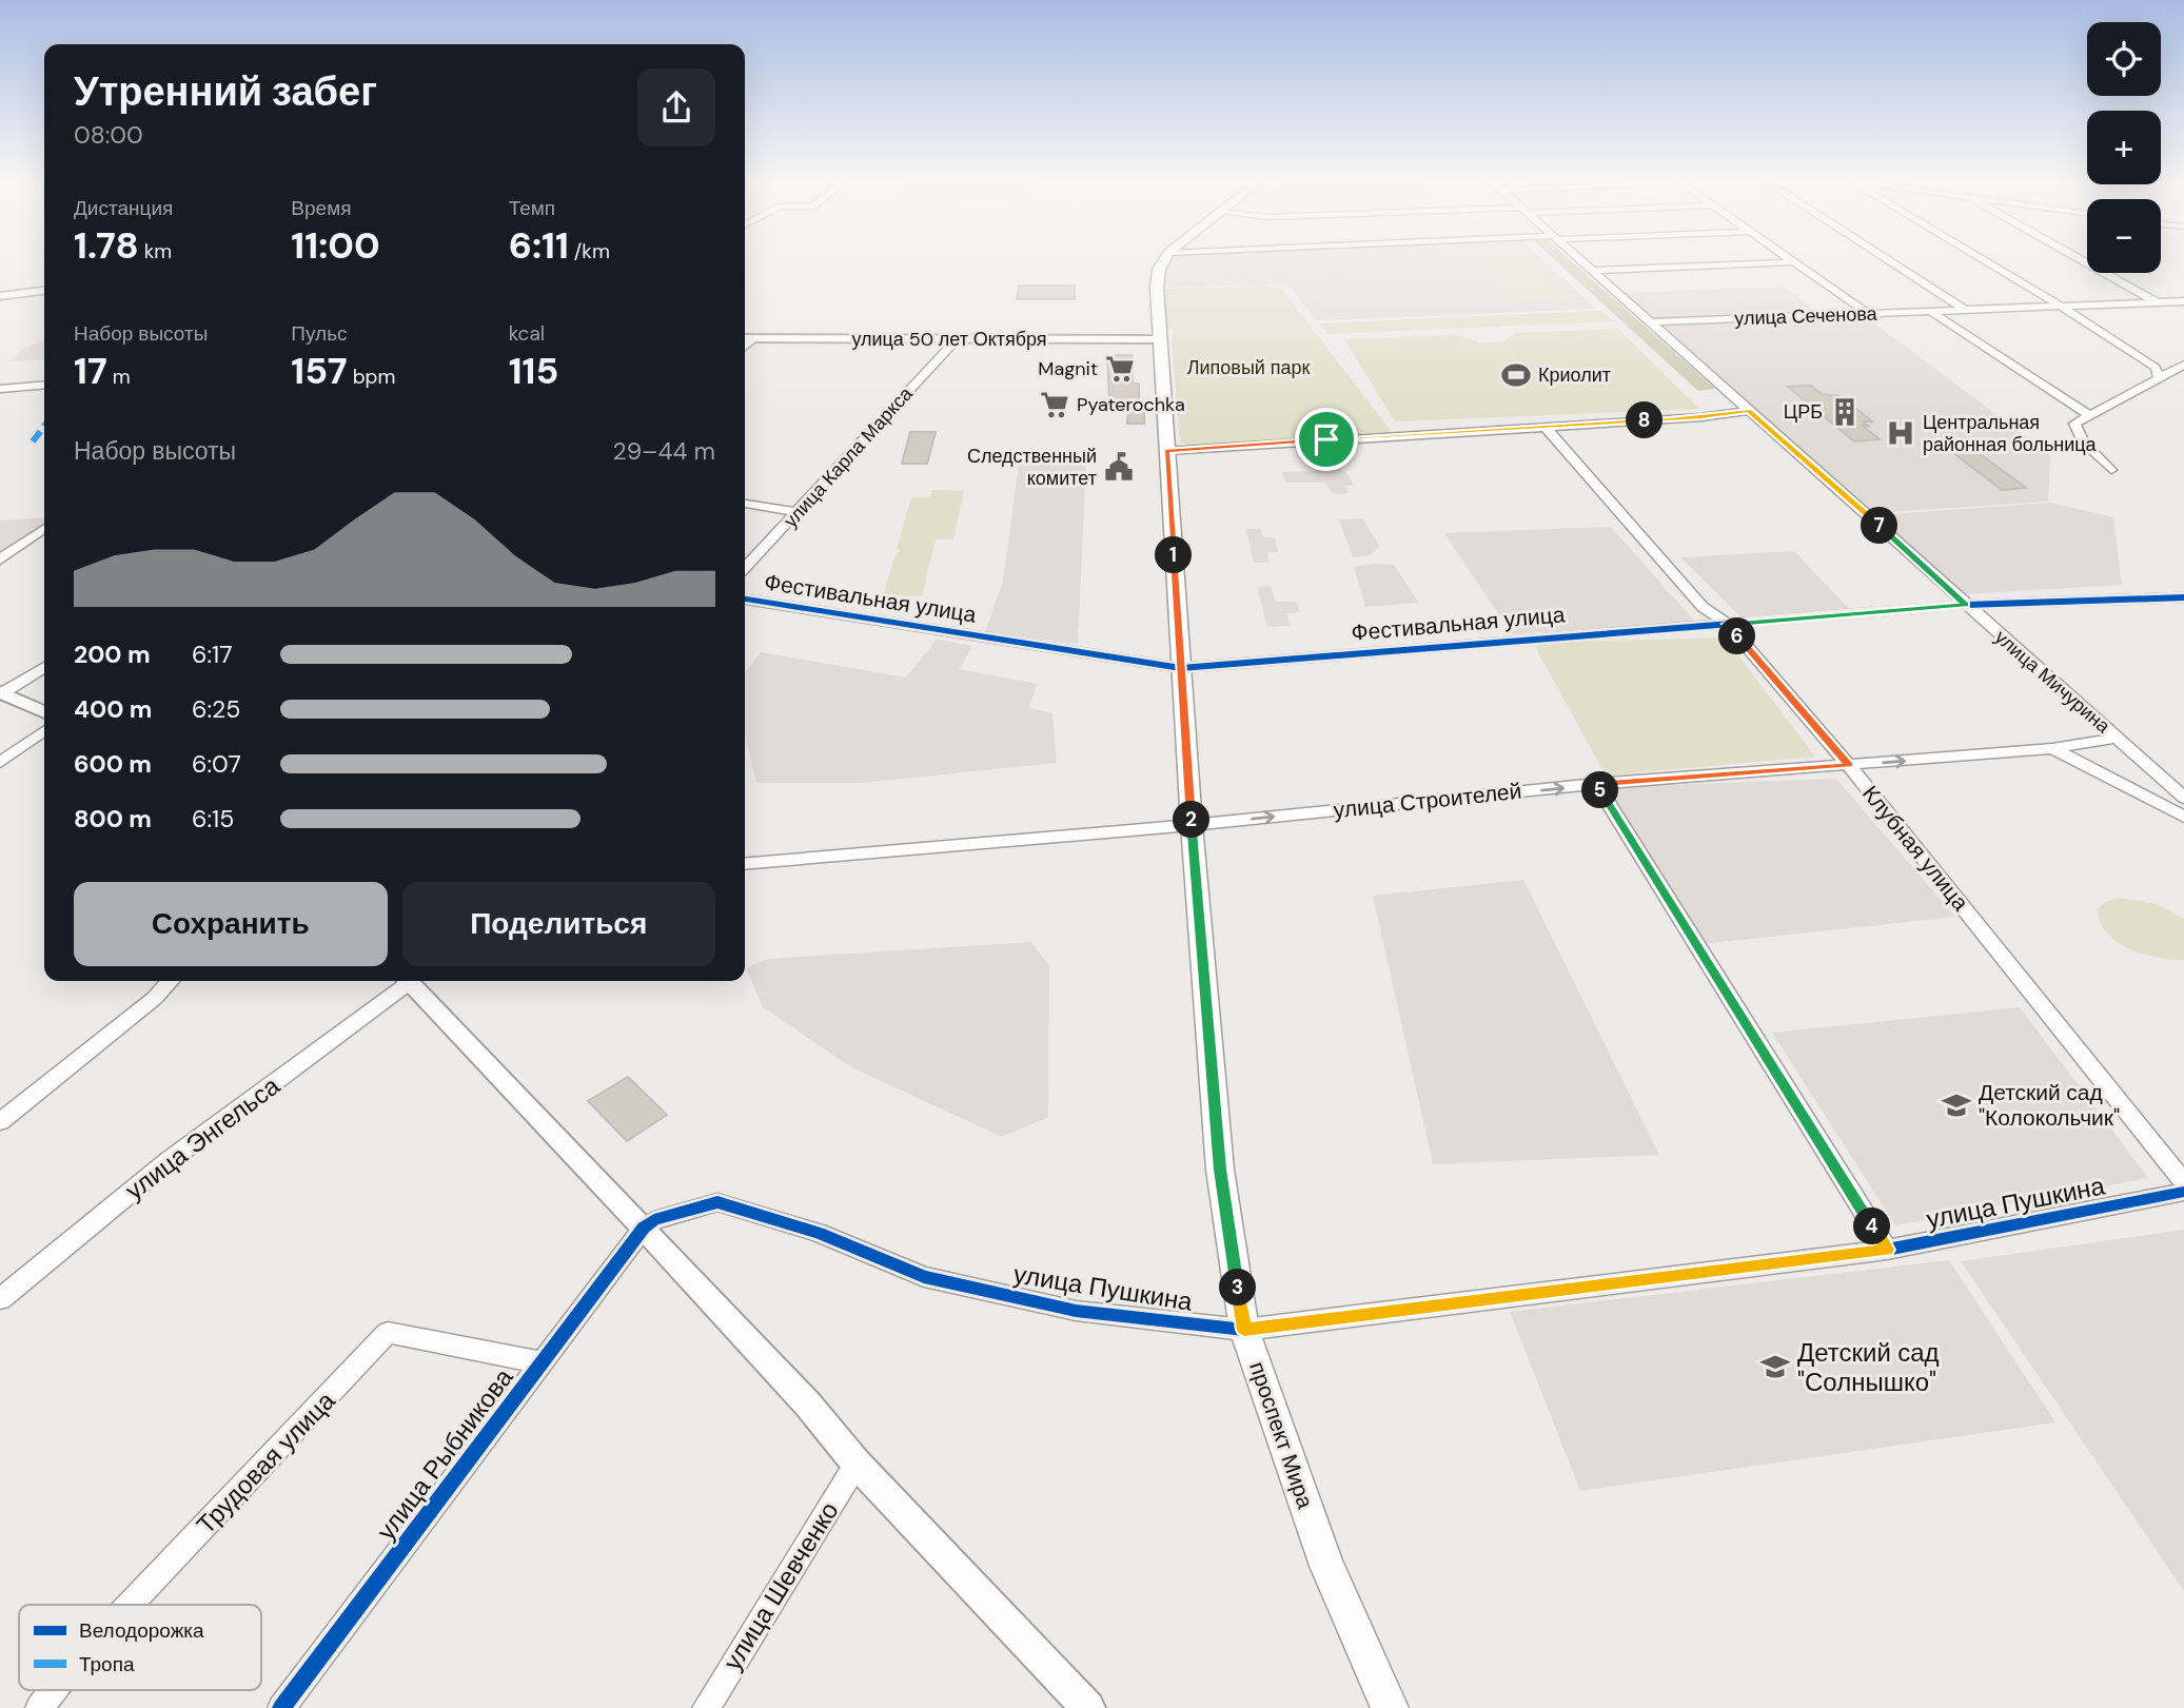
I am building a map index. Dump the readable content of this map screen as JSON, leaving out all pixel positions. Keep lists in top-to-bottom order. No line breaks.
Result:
{"streets":{"main road":["проспект Мира"],"street":["улица Сеченова","улица 50 лет Октября","улица Карла Маркса","Фестивальная улица","улица Мичурина","улица Строителей","Клубная улица","улица Энгельса","улица Пушкина","улица Рыбникова","Трудовая улица","улица Шевченко"]},"crossings":[["улица Сеченова","улица Мичурина"],["улица 50 лет Октября","улица Карла Маркса"],["улица 50 лет Октября","проспект Мира"],["Фестивальная улица","улица Мичурина"],["Фестивальная улица","Клубная улица"],["Фестивальная улица","проспект Мира"],["улица Мичурина","улица Строителей"],["улица Строителей","Клубная улица"],["улица Строителей","проспект Мира"],["Клубная улица","улица Пушкина"],["улица Пушкина","проспект Мира"],["улица Пушкина","улица Рыбникова"],["улица Рыбникова","Трудовая улица"]],"one_way":["улица Строителей"],"parks":["Липовый парк"],"places":{"supermarket":["Magnit","Pyaterochka"],"sports":["Криолит"],"building":["ЦРБ"],"hospital":["Центральная районная больница"],"public building":["Следственный комитет"],"school or university":["Детский сад \"Колокольчик\"","Детский сад \"Солнышко\""]},"legend":["Велодорожка","Тропа"],"page":{"map_buttons":["+","−"],"heading":["Утренний забег","08:00"],"stats":[["Дистанция","1.78 km"],["Время","11:00"],["Темп","6:11 /km"],["Набор высоты","17 m"],["Пульс","157 bpm"],["kcal","115"]],"pins":["8","7","1","6","5","2","4","3"],"chart":["Набор высоты","29–44 m"],"list":[{"name":"200 m","note":"6:17"},{"name":"400 m","note":"6:25"},{"name":"600 m","note":"6:07"},{"name":"800 m","note":"6:15"}],"buttons":["Сохранить","Поделиться"]}}
